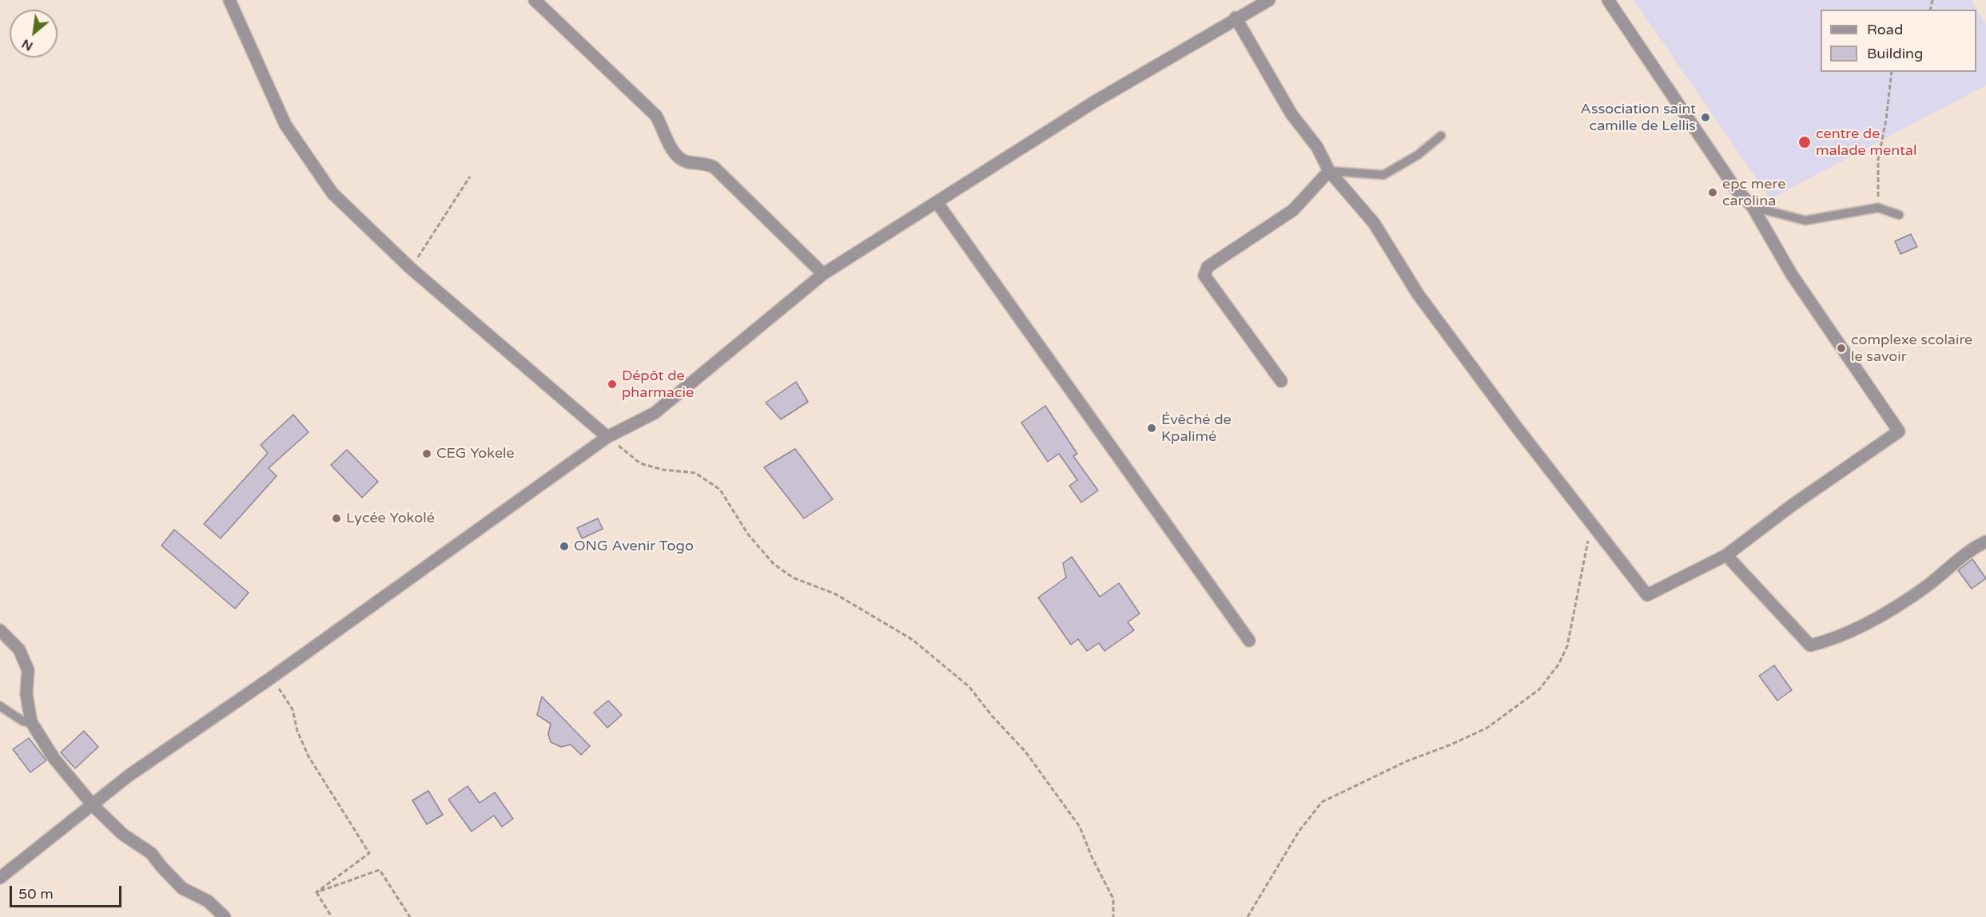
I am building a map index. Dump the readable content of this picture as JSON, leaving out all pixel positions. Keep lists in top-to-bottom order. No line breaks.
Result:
{"places":["Association saint camille de Lellis","centre de malade mental","epc mere carolina","complexe scolaire le savoir","Dépôt de pharmacie","Évêché de Kpalimé","CEG Yokele","Lycée Yokolé","ONG Avenir Togo"],"legend":["Road","Building"],"scale_bar":"50 m","north":"bottom left"}
